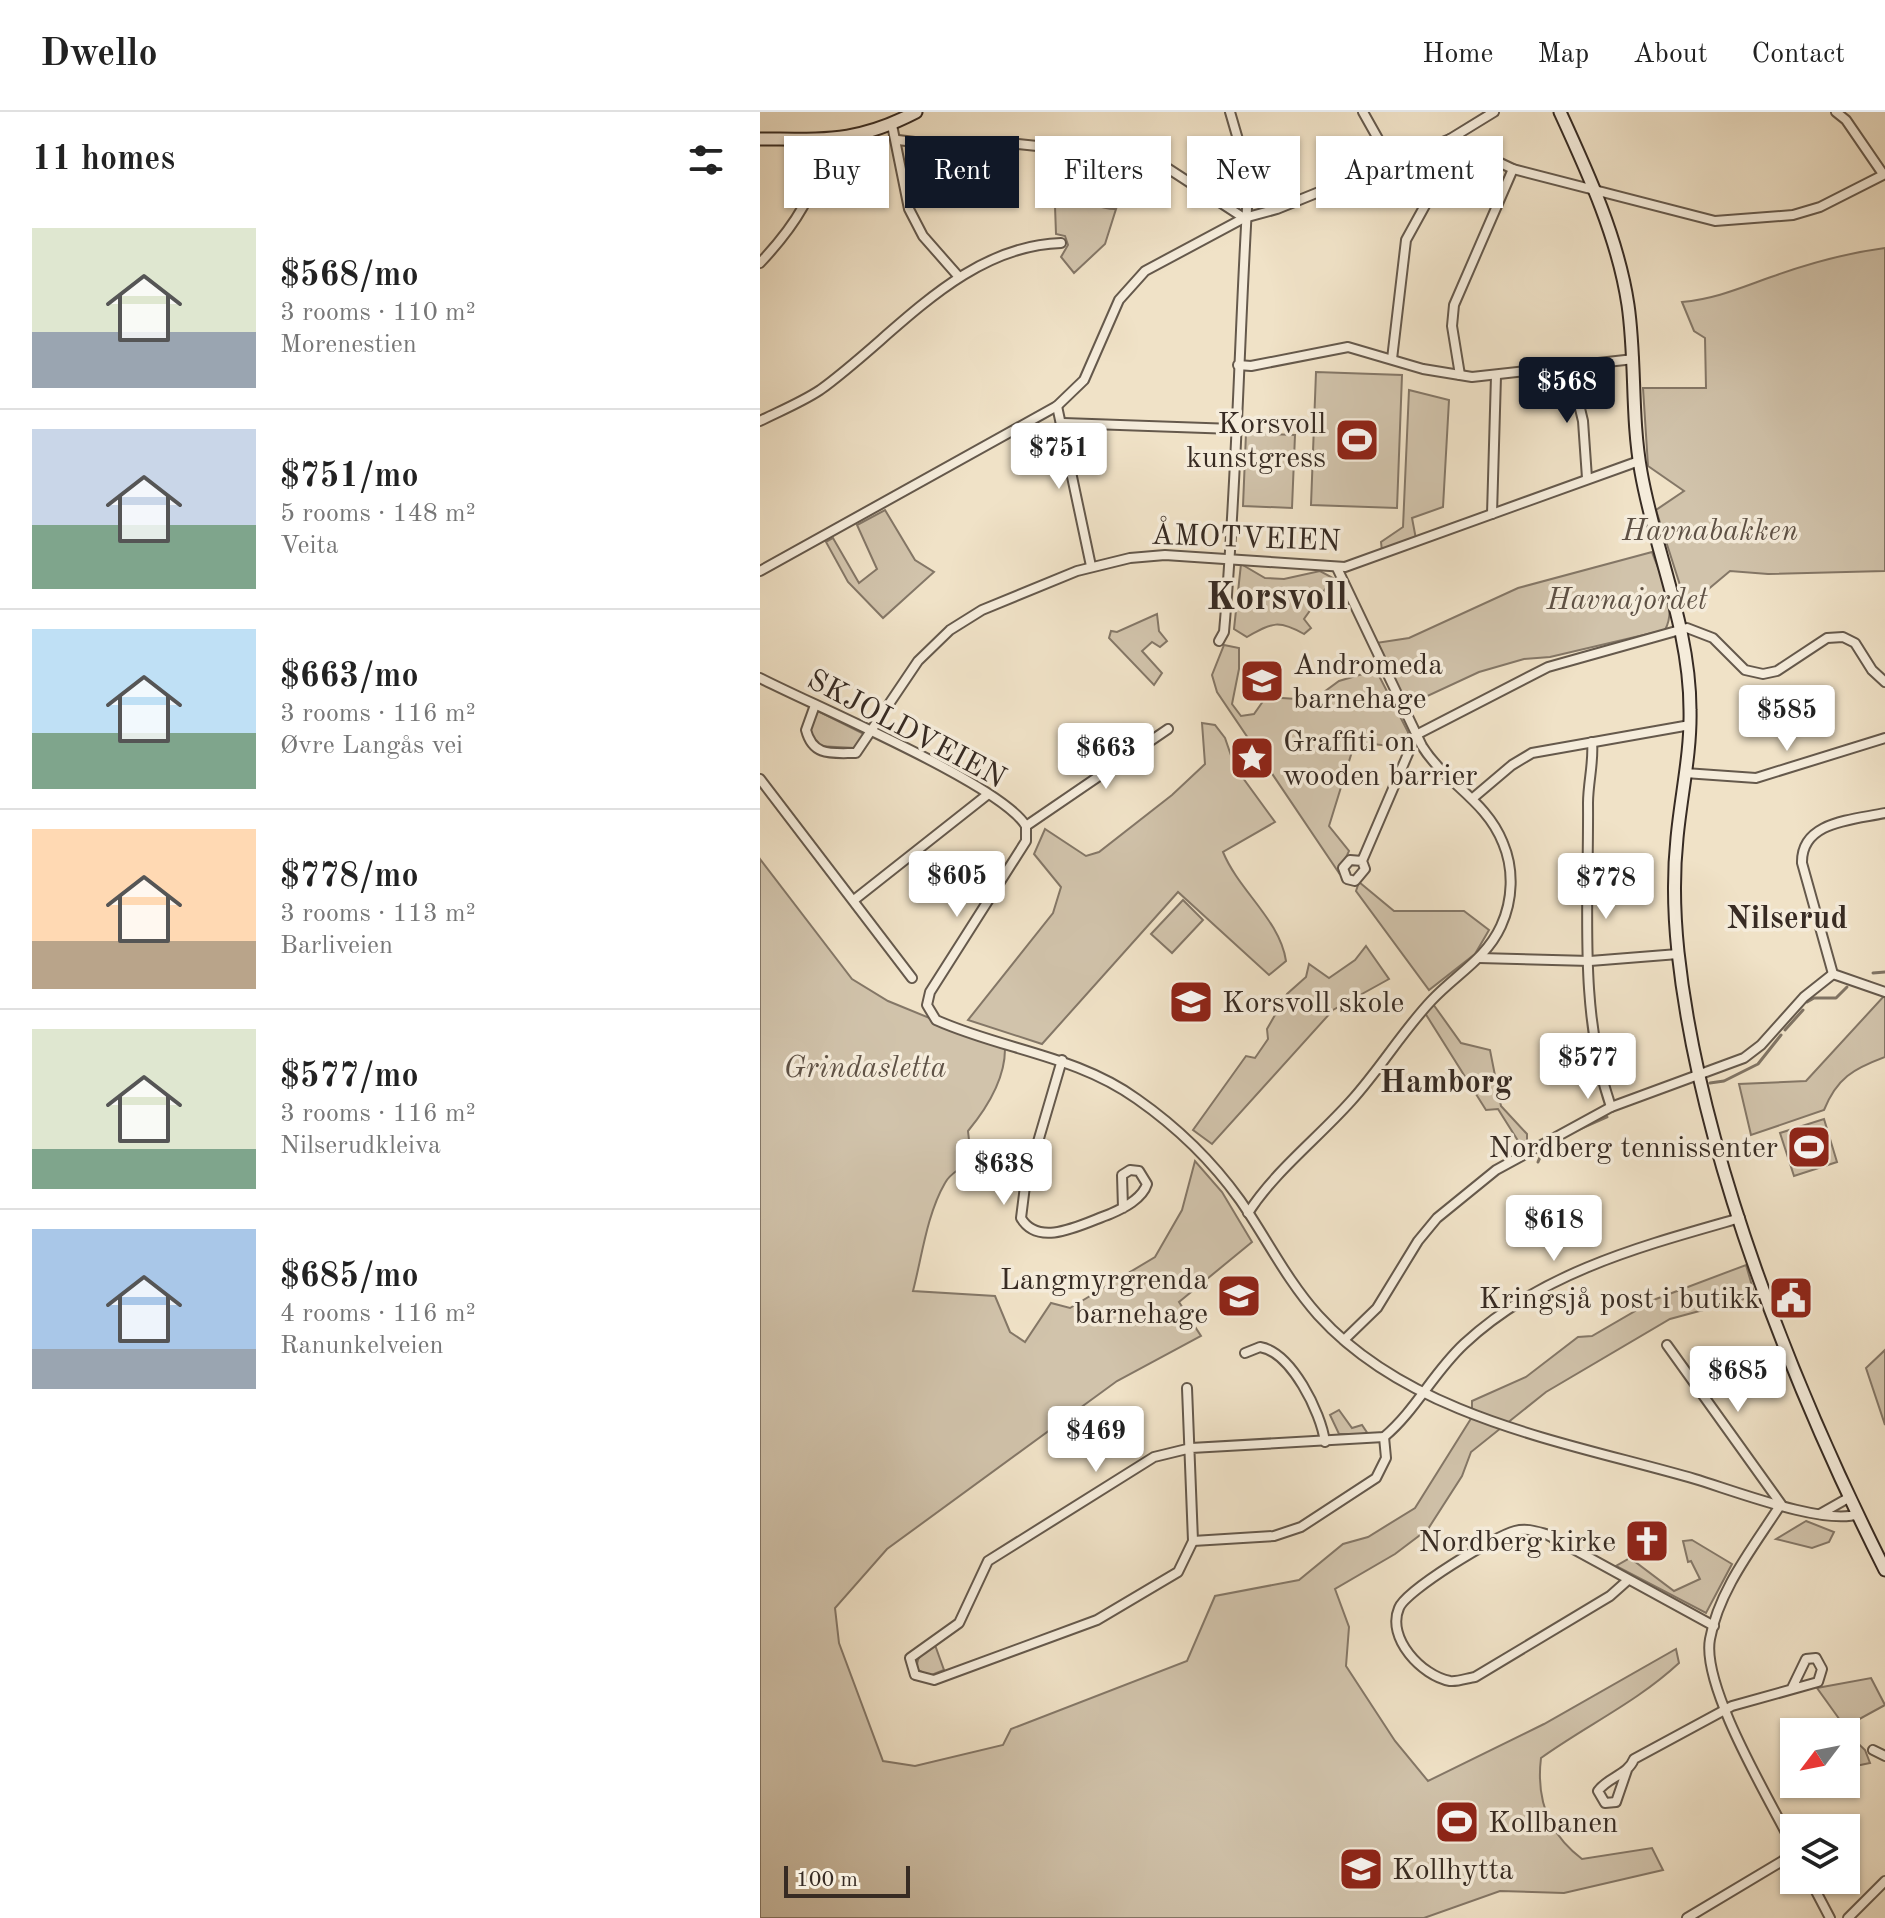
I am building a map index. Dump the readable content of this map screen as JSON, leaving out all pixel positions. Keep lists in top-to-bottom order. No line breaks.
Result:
{"streets":{"street":["ÅMOTVEIEN","SKJOLDVEIEN"]},"crossings":[["ÅMOTVEIEN","SKJOLDVEIEN"]],"districts":["Korsvoll","Nilserud","Hamborg"],"parks":["Havnabakken","Havnajordet","Grindasletta"],"places":{"sports":["Korsvoll kunstgress","Nordberg tennissenter","Kollbanen"],"school or university":["Andromeda barnehage","Korsvoll skole","Langmyrgrenda barnehage","Kollhytta"],"place":["Graffiti on wooden barrier"],"public building":["Kringsjå post i butikk"],"church":["Nordberg kirke"]},"scale_bar":"100 m","north":"bottom left","page":{"header":"Dwello","nav":["Home","Map","About","Contact"],"heading":"11 homes","chip":["Buy","Rent","Filters","New","Apartment"],"list":[{"name":"$568/mo","note":"3 rooms · 110 m² · Morenestien"},{"name":"$751/mo","note":"5 rooms · 148 m² · Veita"},{"name":"$663/mo","note":"3 rooms · 116 m² · Øvre Langås vei"},{"name":"$778/mo","note":"3 rooms · 113 m² · Barliveien"},{"name":"$577/mo","note":"3 rooms · 116 m² · Nilserudkleiva"},{"name":"$685/mo","note":"4 rooms · 116 m² · Ranunkelveien"}],"price":["$568","$751","$585","$663","$605","$778","$577","$638","$618","$685","$469"],"scale":"100 m"}}
